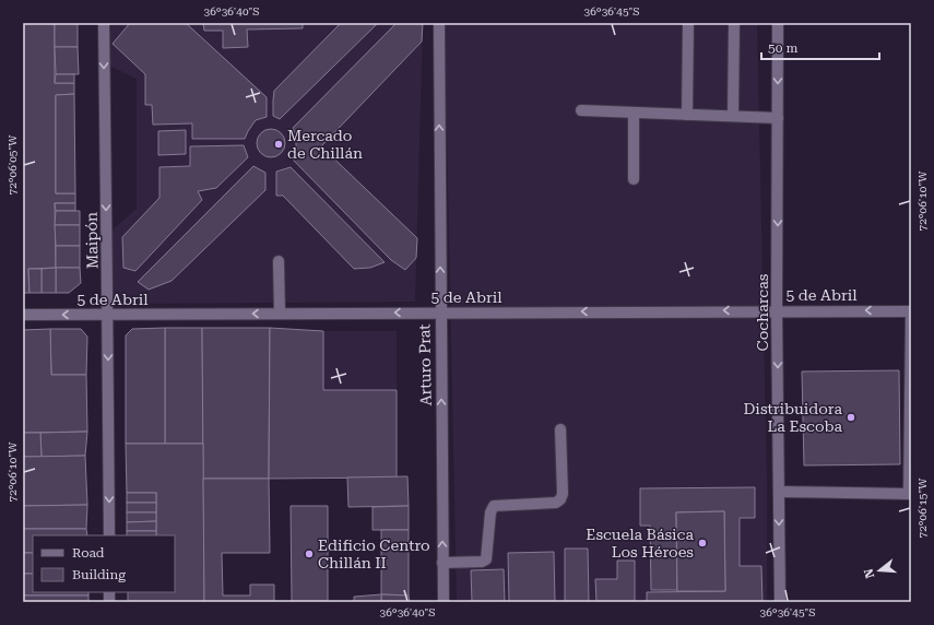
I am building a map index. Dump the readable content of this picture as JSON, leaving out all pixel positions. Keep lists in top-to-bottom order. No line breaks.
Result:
{"streets":{"street":["Maipón","5 de Abril","Cocharcas","Arturo Prat"]},"crossings":[["Maipón","5 de Abril"],["5 de Abril","Cocharcas"],["5 de Abril","Arturo Prat"]],"one_way":["Maipón","5 de Abril","Arturo Prat"],"places":["Mercado de Chillán","Distribuidora La Escoba","Escuela Básica Los Héroes","Edificio Centro Chillán II"],"legend":["Road","Building"],"scale_bar":"50 m","north":"left","coordinates":["36°36'40\"S","36°36'45\"S","72°06'05\"W","72°06'10\"W","72°06'15\"W"]}
